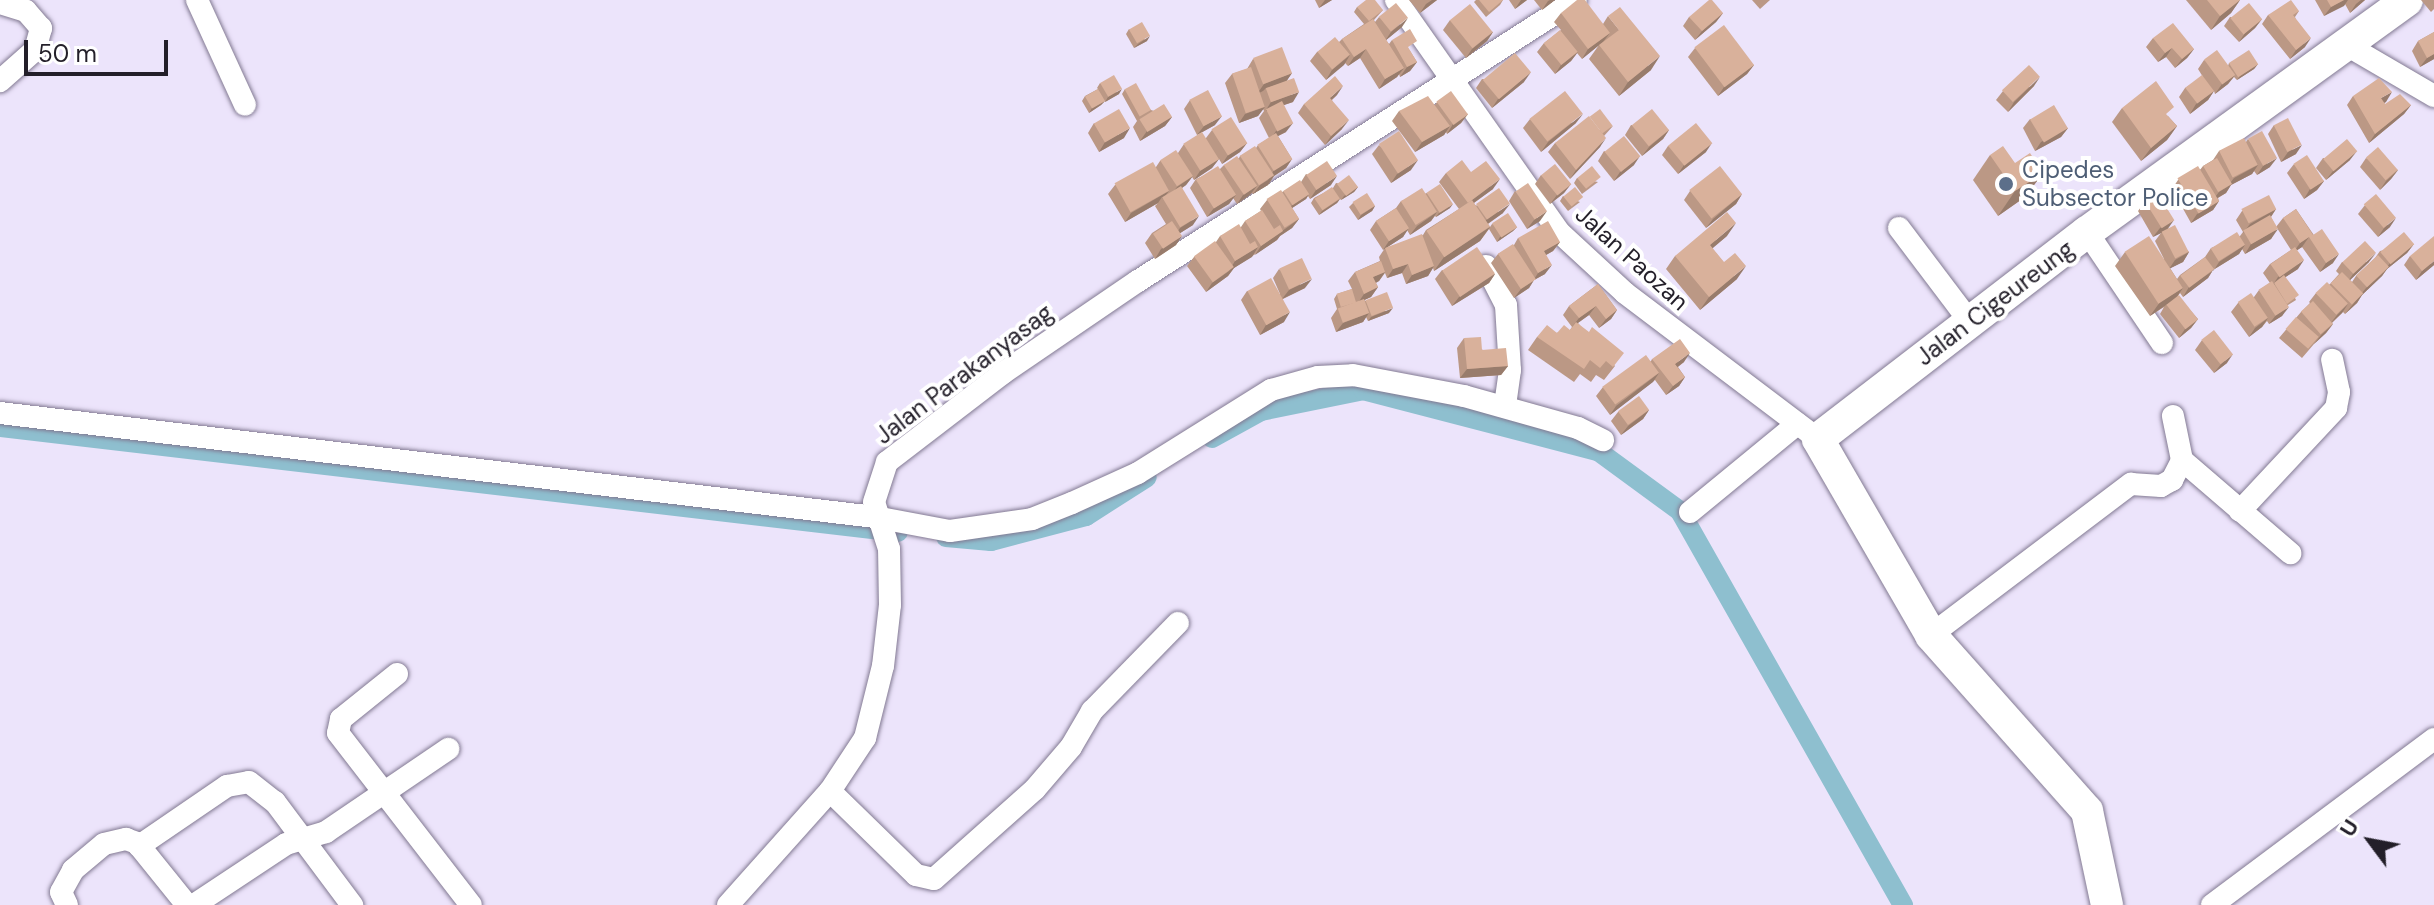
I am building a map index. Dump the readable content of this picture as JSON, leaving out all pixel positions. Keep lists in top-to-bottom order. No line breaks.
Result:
{"streets":{"street":["Jalan Paozan","Jalan Cigeureung","Jalan Parakanyasag"]},"crossings":[["Jalan Paozan","Jalan Cigeureung"],["Jalan Paozan","Jalan Parakanyasag"]],"places":["Cipedes Subsector Police"],"scale_bar":"50 m","north":"top left"}
